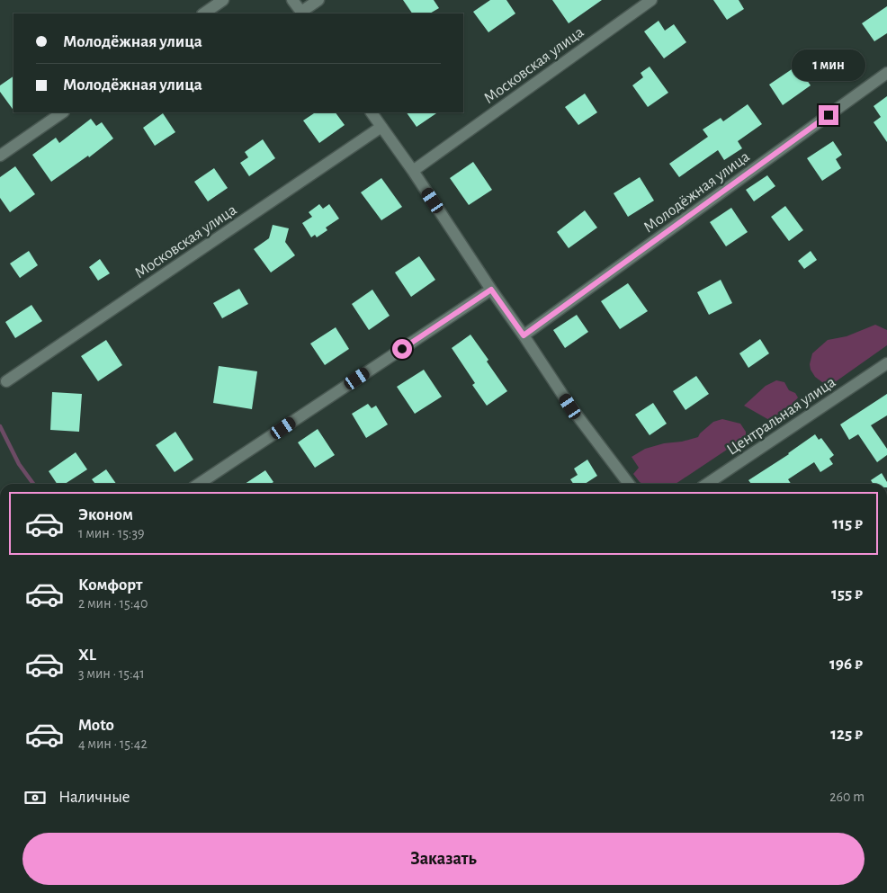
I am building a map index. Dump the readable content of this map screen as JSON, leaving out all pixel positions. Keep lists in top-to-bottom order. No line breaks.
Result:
{"streets":{"street":["Московская улица","Молодёжная улица","Центральная улица"]},"page":{"banner":["Молодёжная улица","Молодёжная улица"],"bubble":"1 мин","list":[{"name":"Эконом","note":"1 мин · 15:39","value":"115 ₽"},{"name":"Комфорт","note":"2 мин · 15:40","value":"155 ₽"},{"name":"XL","note":"3 мин · 15:41","value":"196 ₽"},{"name":"Moto","note":"4 мин · 15:42","value":"125 ₽"}],"pay":["Наличные","260 m"],"buttons":"Заказать"}}
